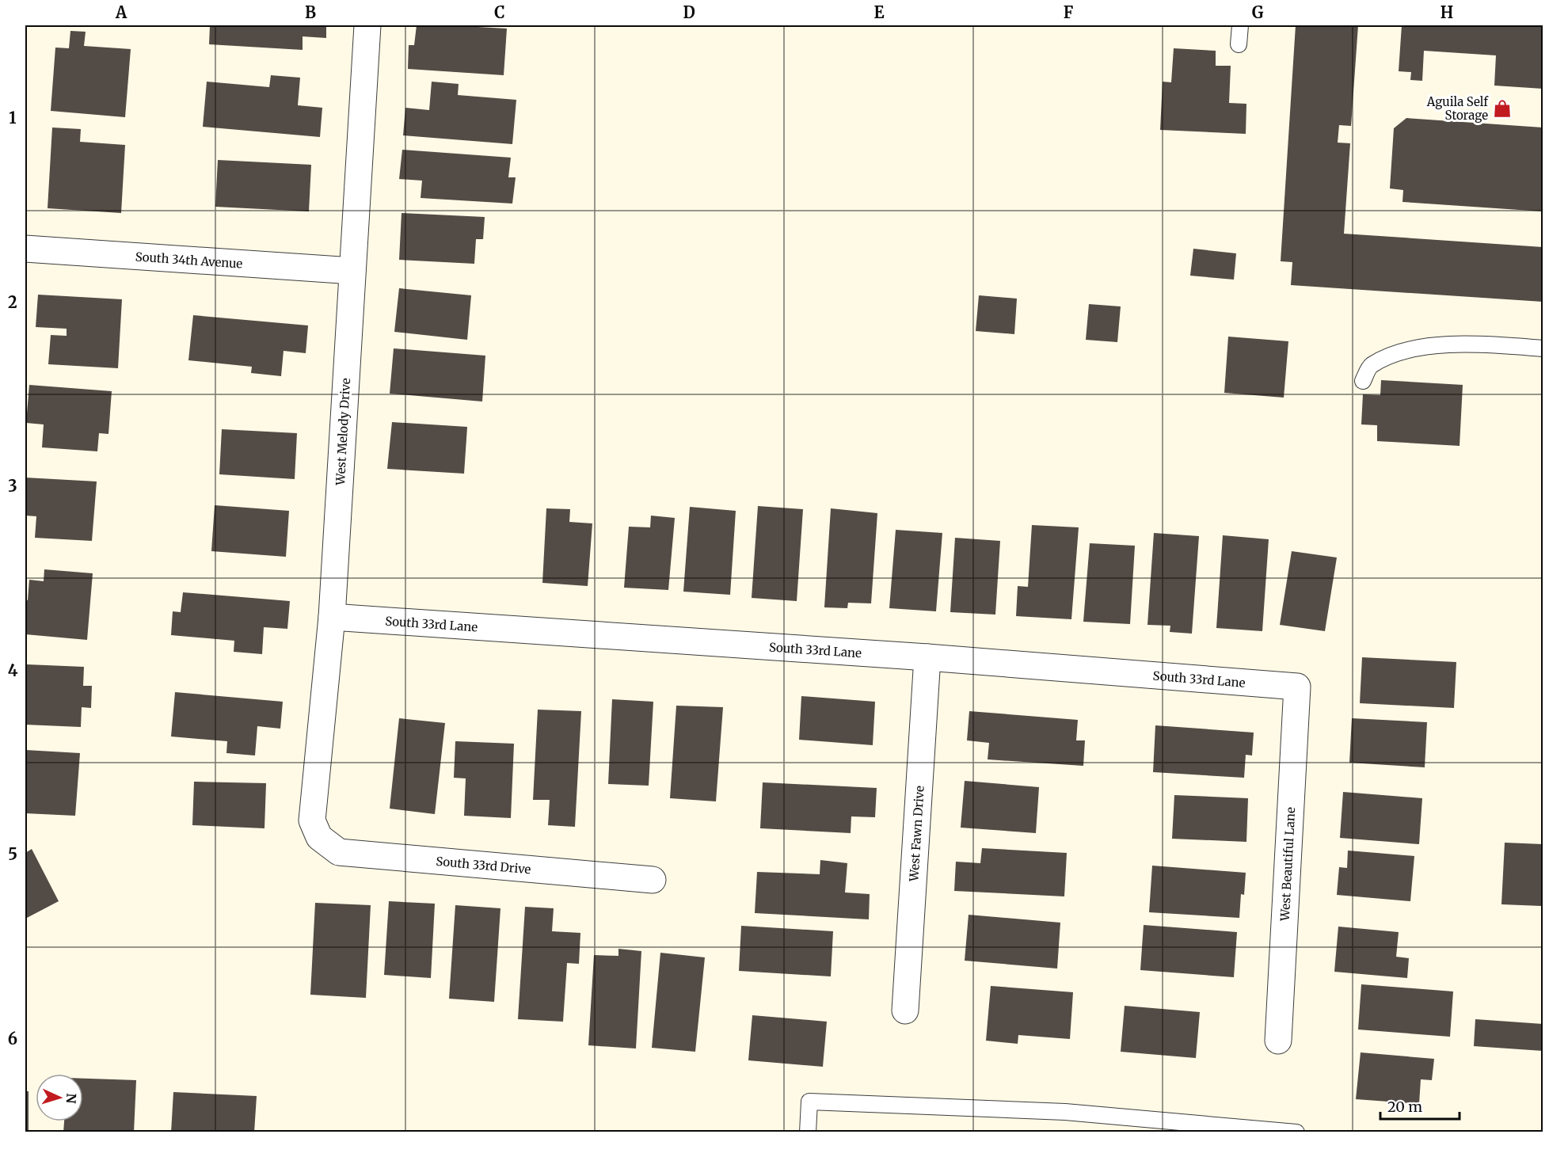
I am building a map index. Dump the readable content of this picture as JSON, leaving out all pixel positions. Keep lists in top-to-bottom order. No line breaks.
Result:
{"streets":{"street":["South 34th Avenue","West Melody Drive","South 33rd Lane","West Fawn Drive","West Beautiful Lane","South 33rd Drive"]},"crossings":[["South 34th Avenue","West Melody Drive"],["West Melody Drive","South 33rd Lane"],["West Melody Drive","South 33rd Drive"],["South 33rd Lane","West Fawn Drive"],["South 33rd Lane","West Beautiful Lane"]],"places":{"shop":["Aguila Self Storage"]},"scale_bar":"20 m","north":"right","grid":{"columns":["A","B","C","D","E","F","G","H"],"rows":["1","2","3","4","5","6"]}}
